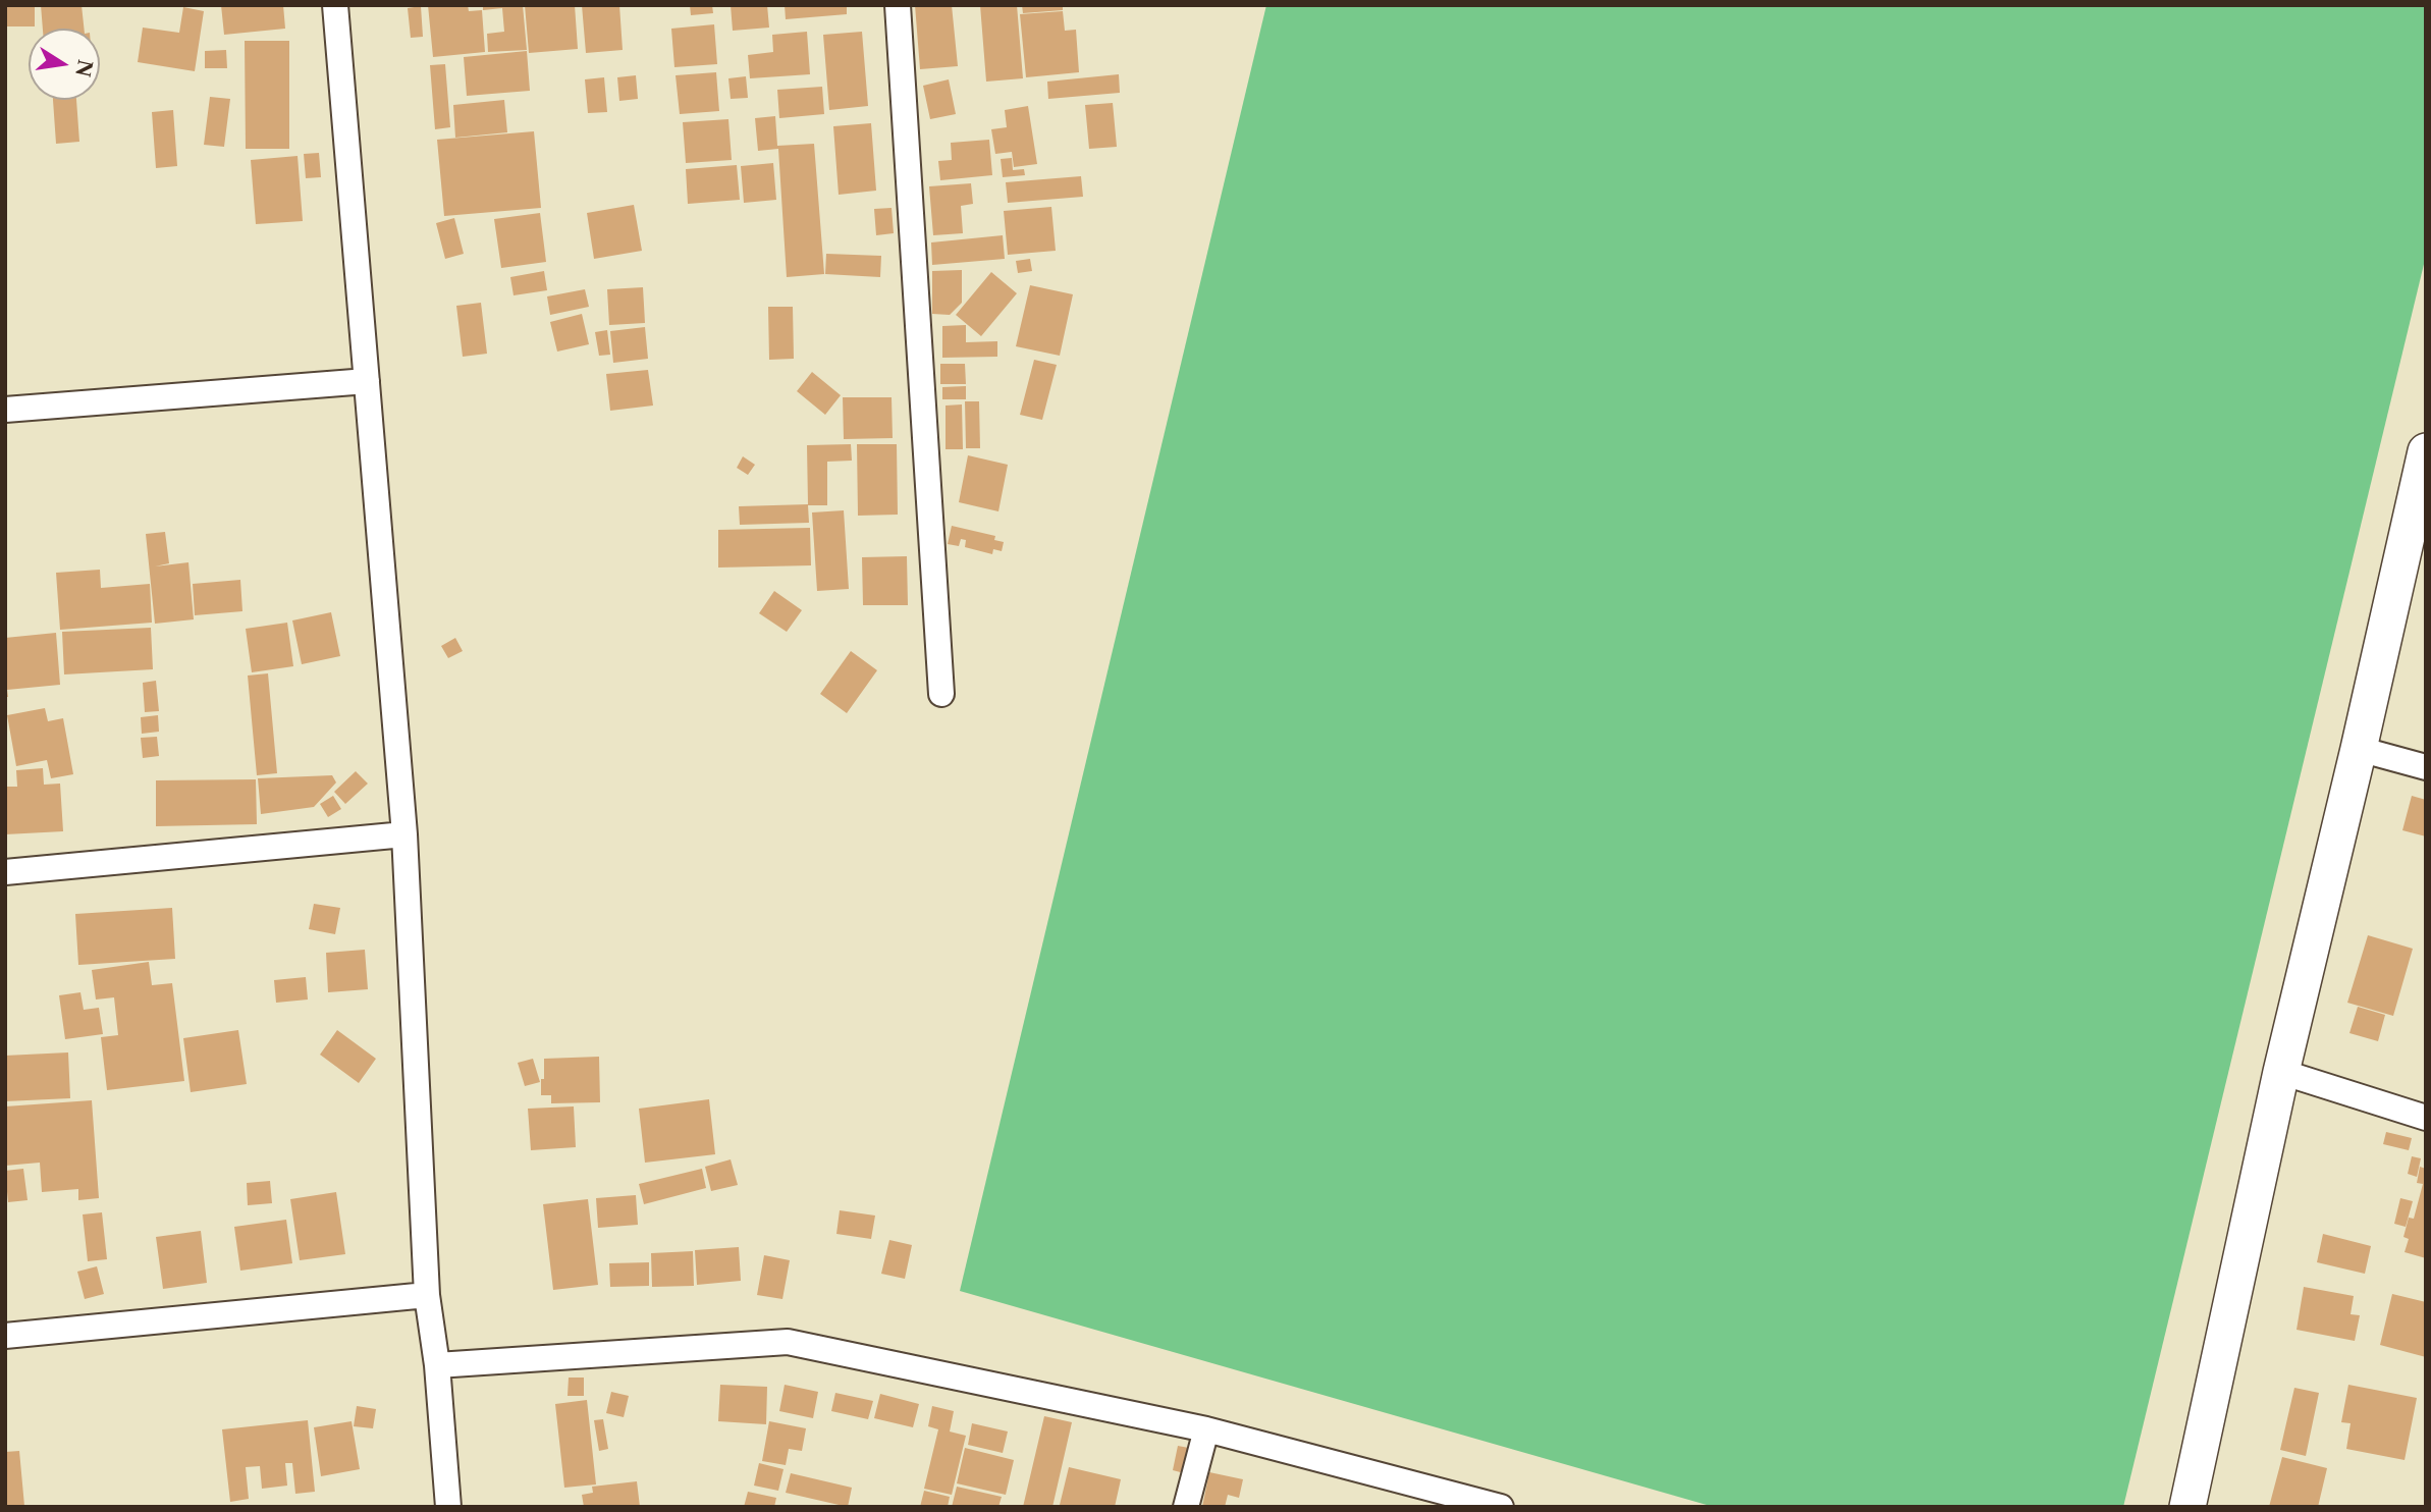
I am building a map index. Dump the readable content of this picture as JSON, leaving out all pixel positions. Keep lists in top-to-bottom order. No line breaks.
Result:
{"north":"right"}
